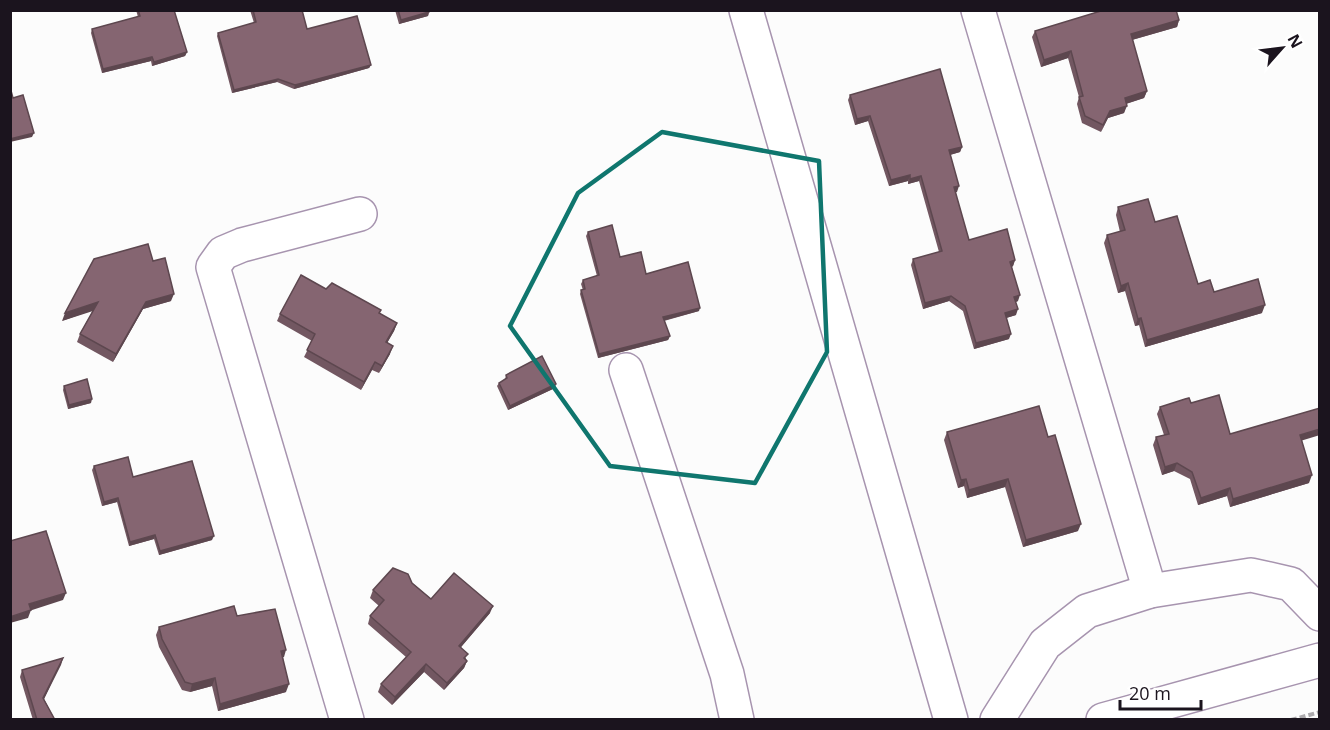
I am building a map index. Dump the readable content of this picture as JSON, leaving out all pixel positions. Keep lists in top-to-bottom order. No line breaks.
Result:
{"scale_bar":"20 m","north":"top right"}
